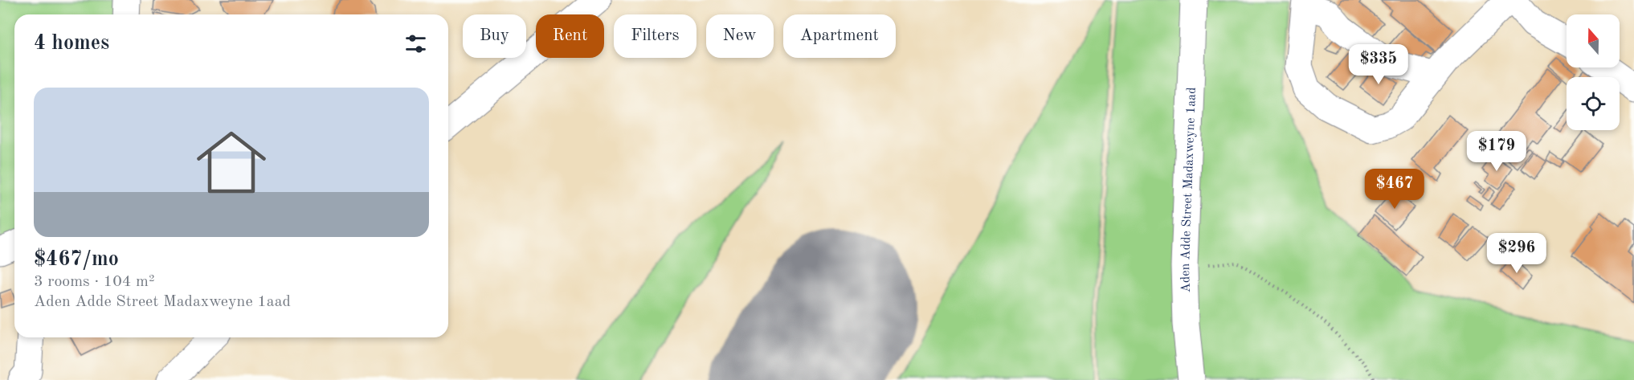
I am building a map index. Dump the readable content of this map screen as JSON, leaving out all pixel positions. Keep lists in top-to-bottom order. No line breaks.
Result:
{"streets":{"street":["Aden Adde Street Madaxweyne 1aad"]},"north":"top","page":{"chip":["Buy","Rent","Filters","New","Apartment"],"heading":"4 homes","price":["$335","$179","$467","$296"],"list":[{"name":"$467/mo","note":"3 rooms · 104 m² · Aden Adde Street Madaxweyne 1aad"}]}}
